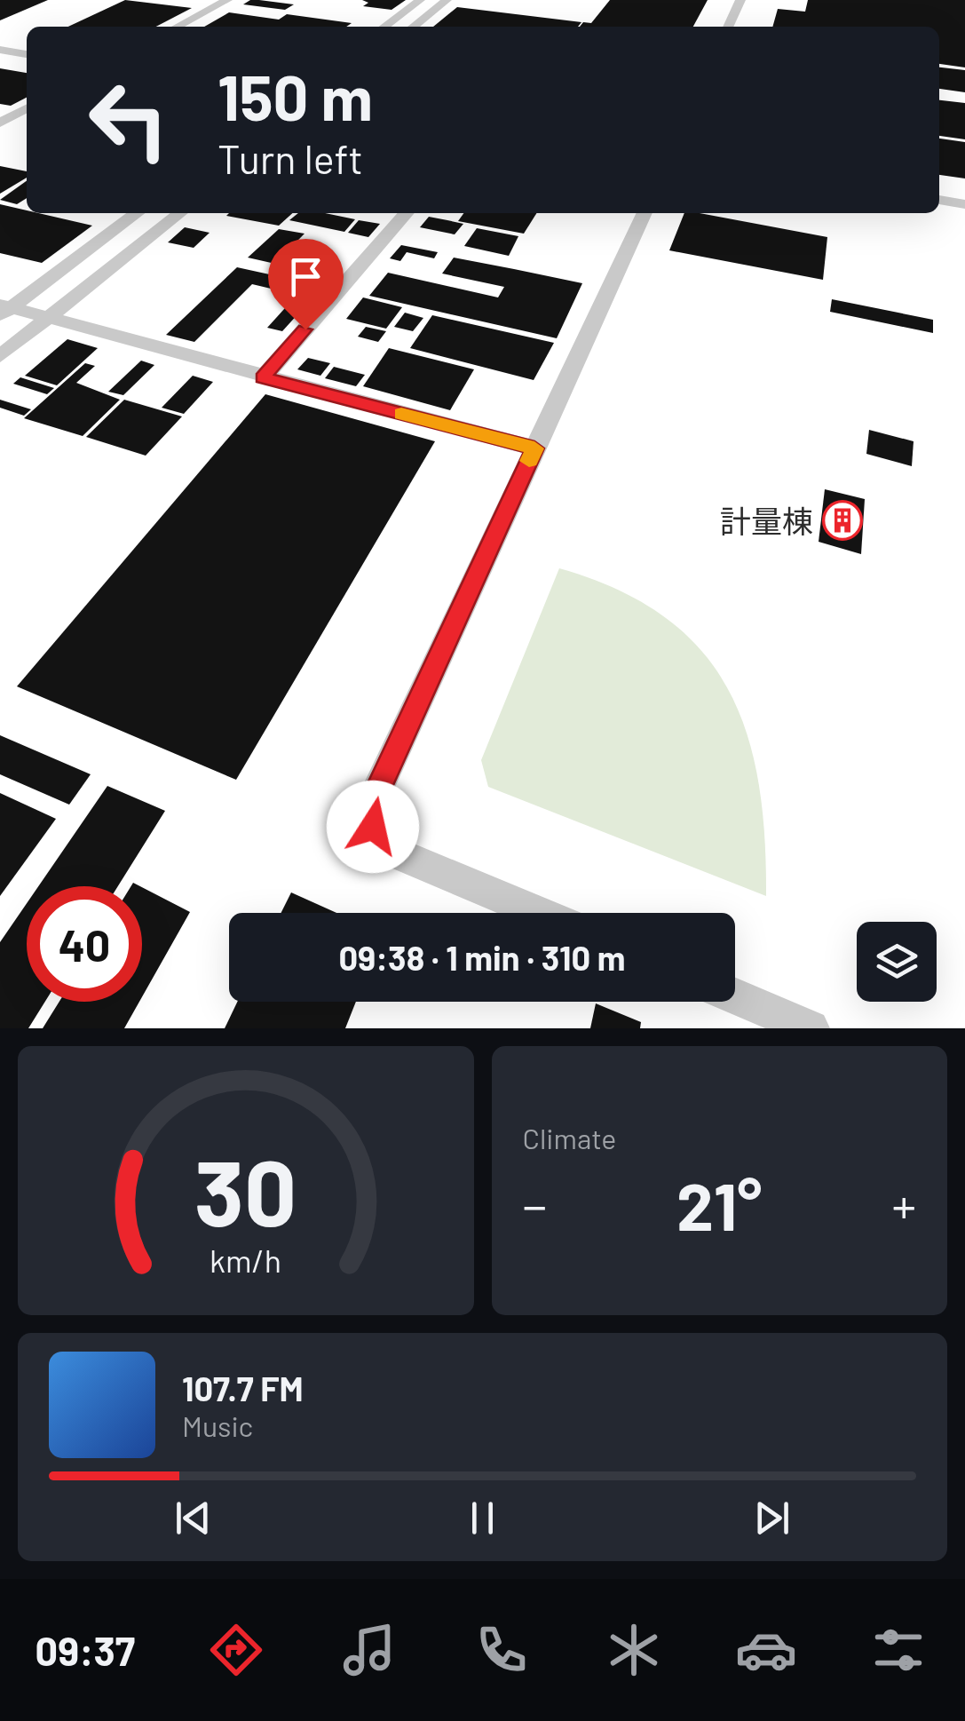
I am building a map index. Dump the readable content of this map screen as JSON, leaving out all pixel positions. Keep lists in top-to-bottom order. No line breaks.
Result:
{"places":{"building":["計量棟"]},"page":{"turn":["150 m","Turn left"],"limit":"40","trip":"09:38 · 1 min · 310 m","tile":"Climate","heat":["−","21°","+"],"song":["107.7 FM","Music"],"tabs":"09:37","gauge":["30","km/h"]}}
